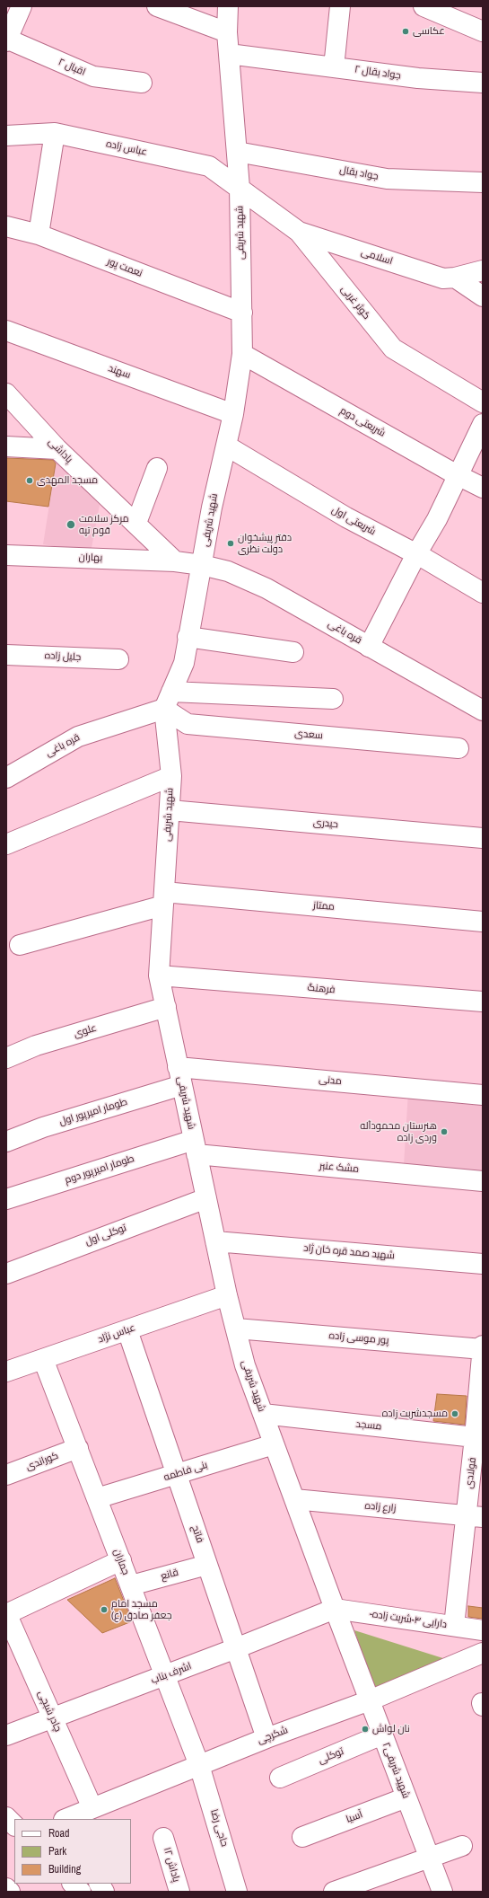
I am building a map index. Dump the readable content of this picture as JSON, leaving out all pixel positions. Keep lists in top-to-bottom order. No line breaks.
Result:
{"streets":{"street":["اقبال ۲","جواد بقال ۲","عباس زاده","جواد بقال","شهید شریفى","اسلامی","نعمت پور","کوثر غربی","سهند","شریعتی دوم","پاداشی","شریعتی اول","بهاران","قره باغی","جلیل زاده","سعدی","حیدری","ممتاز","فرهنگ","علوی","مدنی","طومار امیرپور اول","مشک عنبر","طومار امیرپور دوم","توکلی اول","شهید صمد قره خان ژاد","عباس نژاد","پور موسی زاده","مسجد","کوراندی","بنی فاطمه","فولادی","زارع زاده","فاتح","جماران","قانع","-دارایی ۴-شربت زاده","اشرف بناب","چادر شبچی","شکرچی","توکلی","شهید شریفی۲","آسیا","حاجی رضا","پاداش ۱۲"]},"crossings":[["جواد بقال ۲","شهید شریفى"],["عباس زاده","شهید شریفى"],["عباس زاده","کوثر غربی"],["جواد بقال","شهید شریفى"],["شهید شریفى","نعمت پور"],["شهید شریفى","کوثر غربی"],["شهید شریفى","سهند"],["شهید شریفى","شریعتی دوم"],["شهید شریفى","شریعتی اول"],["شهید شریفى","قره باغی"],["شهید شریفى","سعدی"],["شهید شریفى","حیدری"],["شهید شریفى","ممتاز"],["شهید شریفى","فرهنگ"],["شهید شریفى","علوی"],["شهید شریفى","مدنی"],["شهید شریفى","طومار امیرپور اول"],["شهید شریفى","مشک عنبر"],["شهید شریفى","طومار امیرپور دوم"],["شهید شریفى","توکلی اول"],["شهید شریفى","شهید صمد قره خان ژاد"],["شهید شریفى","عباس نژاد"],["شهید شریفى","پور موسی زاده"],["شهید شریفى","مسجد"],["شهید شریفى","بنی فاطمه"],["شهید شریفى","زارع زاده"],["شهید شریفى","-دارایی ۴-شربت زاده"],["شهید شریفى","اشرف بناب"],["شهید شریفى","شهید شریفی۲"],["اسلامی","کوثر غربی"],["پاداشی","بهاران"],["قره باغی","سعدی"],["مدنی","طومار امیرپور اول"],["مشک عنبر","طومار امیرپور دوم"],["عباس نژاد","فاتح"],["عباس نژاد","جماران"],["پور موسی زاده","فولادی"],["مسجد","فولادی"],["کوراندی","جماران"],["بنی فاطمه","فاتح"],["بنی فاطمه","جماران"],["فولادی","زارع زاده"],["فولادی","-دارایی ۴-شربت زاده"],["فاتح","قانع"],["فاتح","اشرف بناب"],["فاتح","شکرچی"],["جماران","قانع"],["جماران","اشرف بناب"],["جماران","شکرچی"],["جماران","حاجی رضا"],["-دارایی ۴-شربت زاده","اشرف بناب"],["-دارایی ۴-شربت زاده","شهید شریفی۲"],["اشرف بناب","چادر شبچی"],["اشرف بناب","شهید شریفی۲"],["چادر شبچی","شکرچی"],["شکرچی","شهید شریفی۲"],["شکرچی","حاجی رضا"],["توکلی","شهید شریفی۲"],["شهید شریفی۲","آسیا"]],"places":["عکاسی","مسجد المهدی","مرکز سلامت قوم تپه","دفتر پیشخوان دولت نظری","هنرستان محمودآله وردی زاده","مسجدشربت زاده","مسجد امام جعفر صادق (ع)","نان لواش"],"legend":["Road","Park","Building"]}
